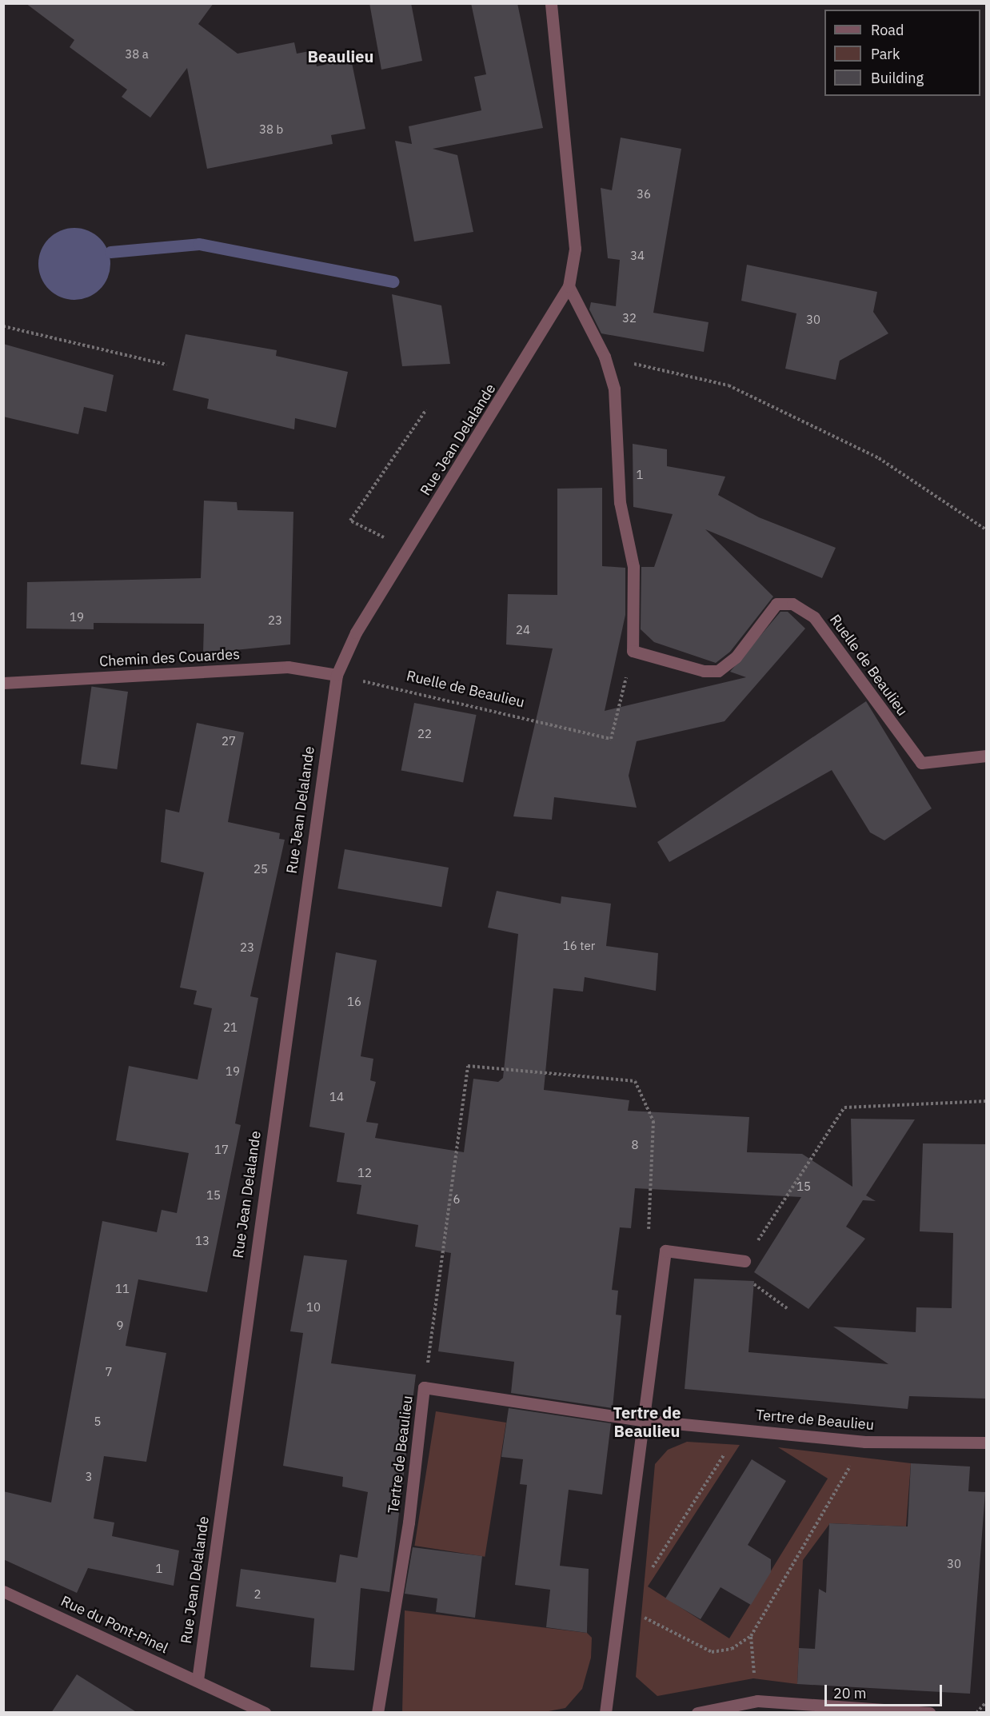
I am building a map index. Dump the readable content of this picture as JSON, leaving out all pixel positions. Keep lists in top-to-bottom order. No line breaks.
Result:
{"streets":{"street":["Rue Jean Delalande","Chemin des Couardes","Ruelle de Beaulieu","Tertre de Beaulieu","Rue du Pont-Pinel"]},"crossings":[["Rue Jean Delalande","Chemin des Couardes"],["Rue Jean Delalande","Ruelle de Beaulieu"],["Rue Jean Delalande","Rue du Pont-Pinel"],["Chemin des Couardes","Ruelle de Beaulieu"]],"districts":["Beaulieu","Tertre de Beaulieu"],"house_numbers":["38 a","38 b","36","34","32","30","1","19","23","24","22","27","25","16 ter","23","16","21","19","14","8","17","12","15","15","6","13","11","10","9","7","5","3","30","1","2"],"legend":["Road","Park","Building"],"scale_bar":"20 m"}
